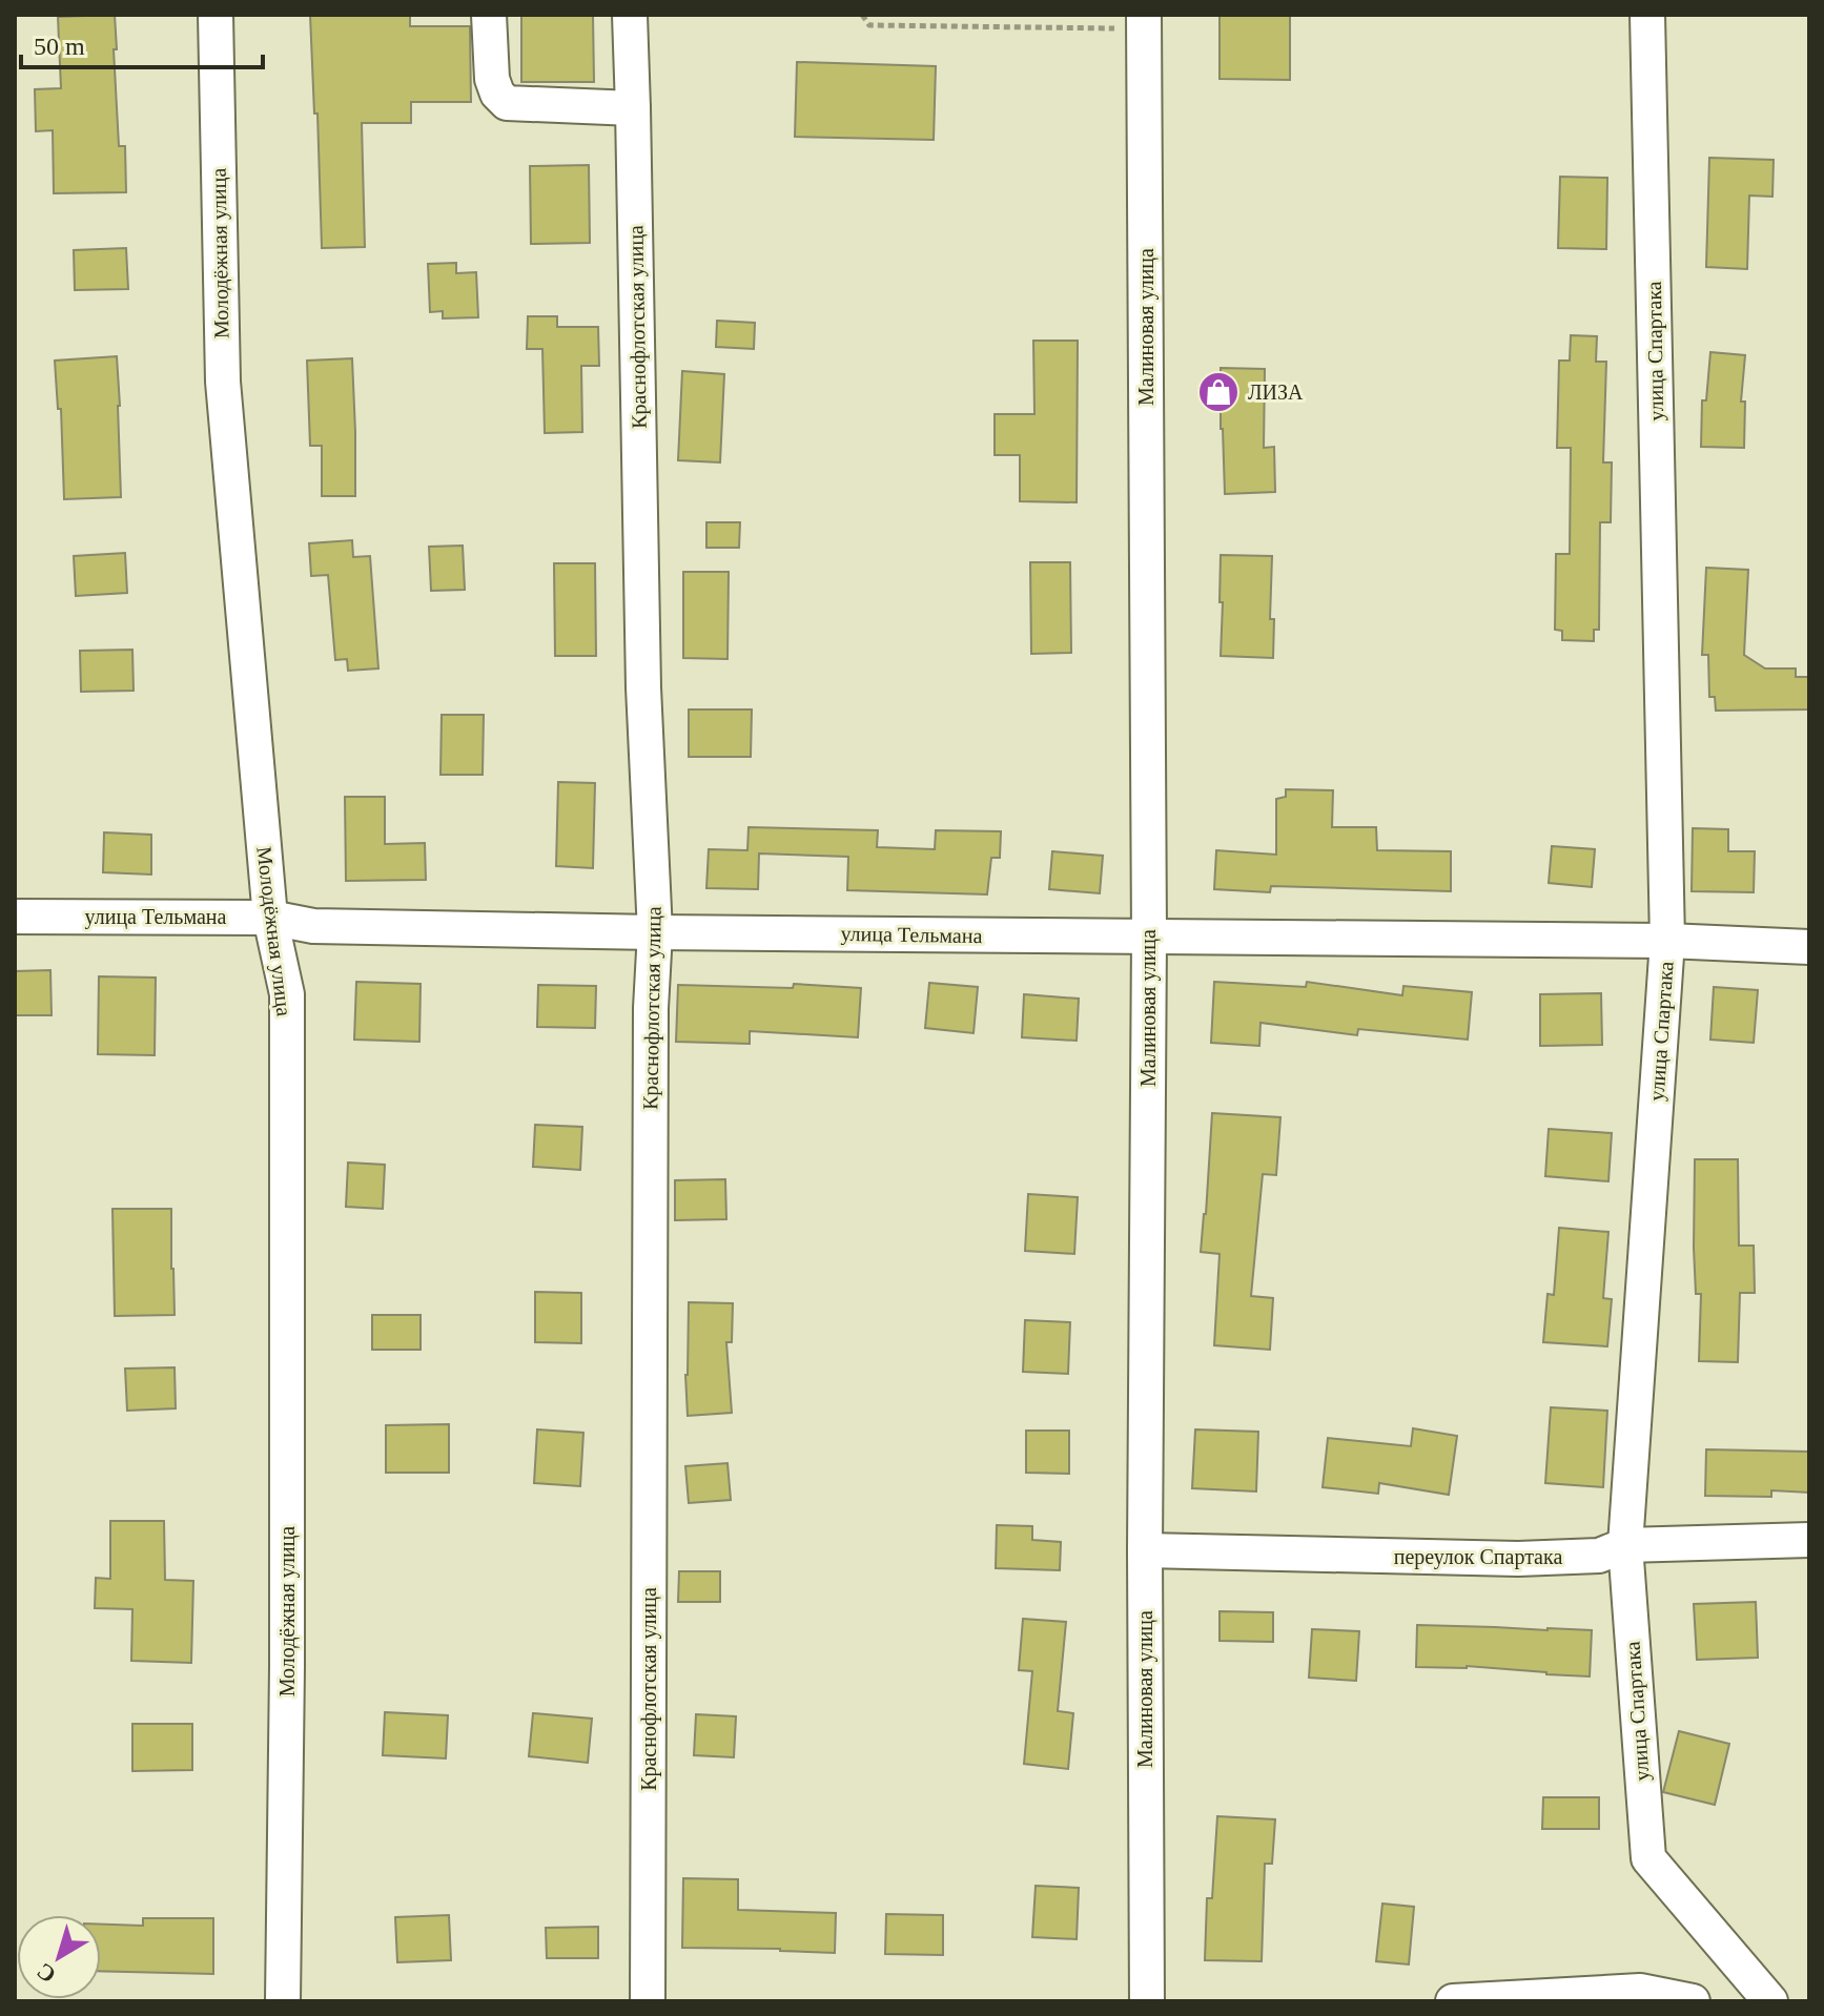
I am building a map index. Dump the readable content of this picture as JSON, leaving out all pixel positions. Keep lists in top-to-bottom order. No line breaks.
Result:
{"streets":{"street":["Молодёжная улица","Краснофлотская улица","Малиновая улица","улица Спартака","улица Тельмана","переулок Спартака"]},"crossings":[["Молодёжная улица","улица Тельмана"],["Краснофлотская улица","улица Тельмана"],["Малиновая улица","улица Тельмана"],["Малиновая улица","переулок Спартака"],["улица Спартака","улица Тельмана"],["улица Спартака","переулок Спартака"]],"places":{"shop":["ЛИЗА"]},"scale_bar":"50 m","north":"bottom left"}
